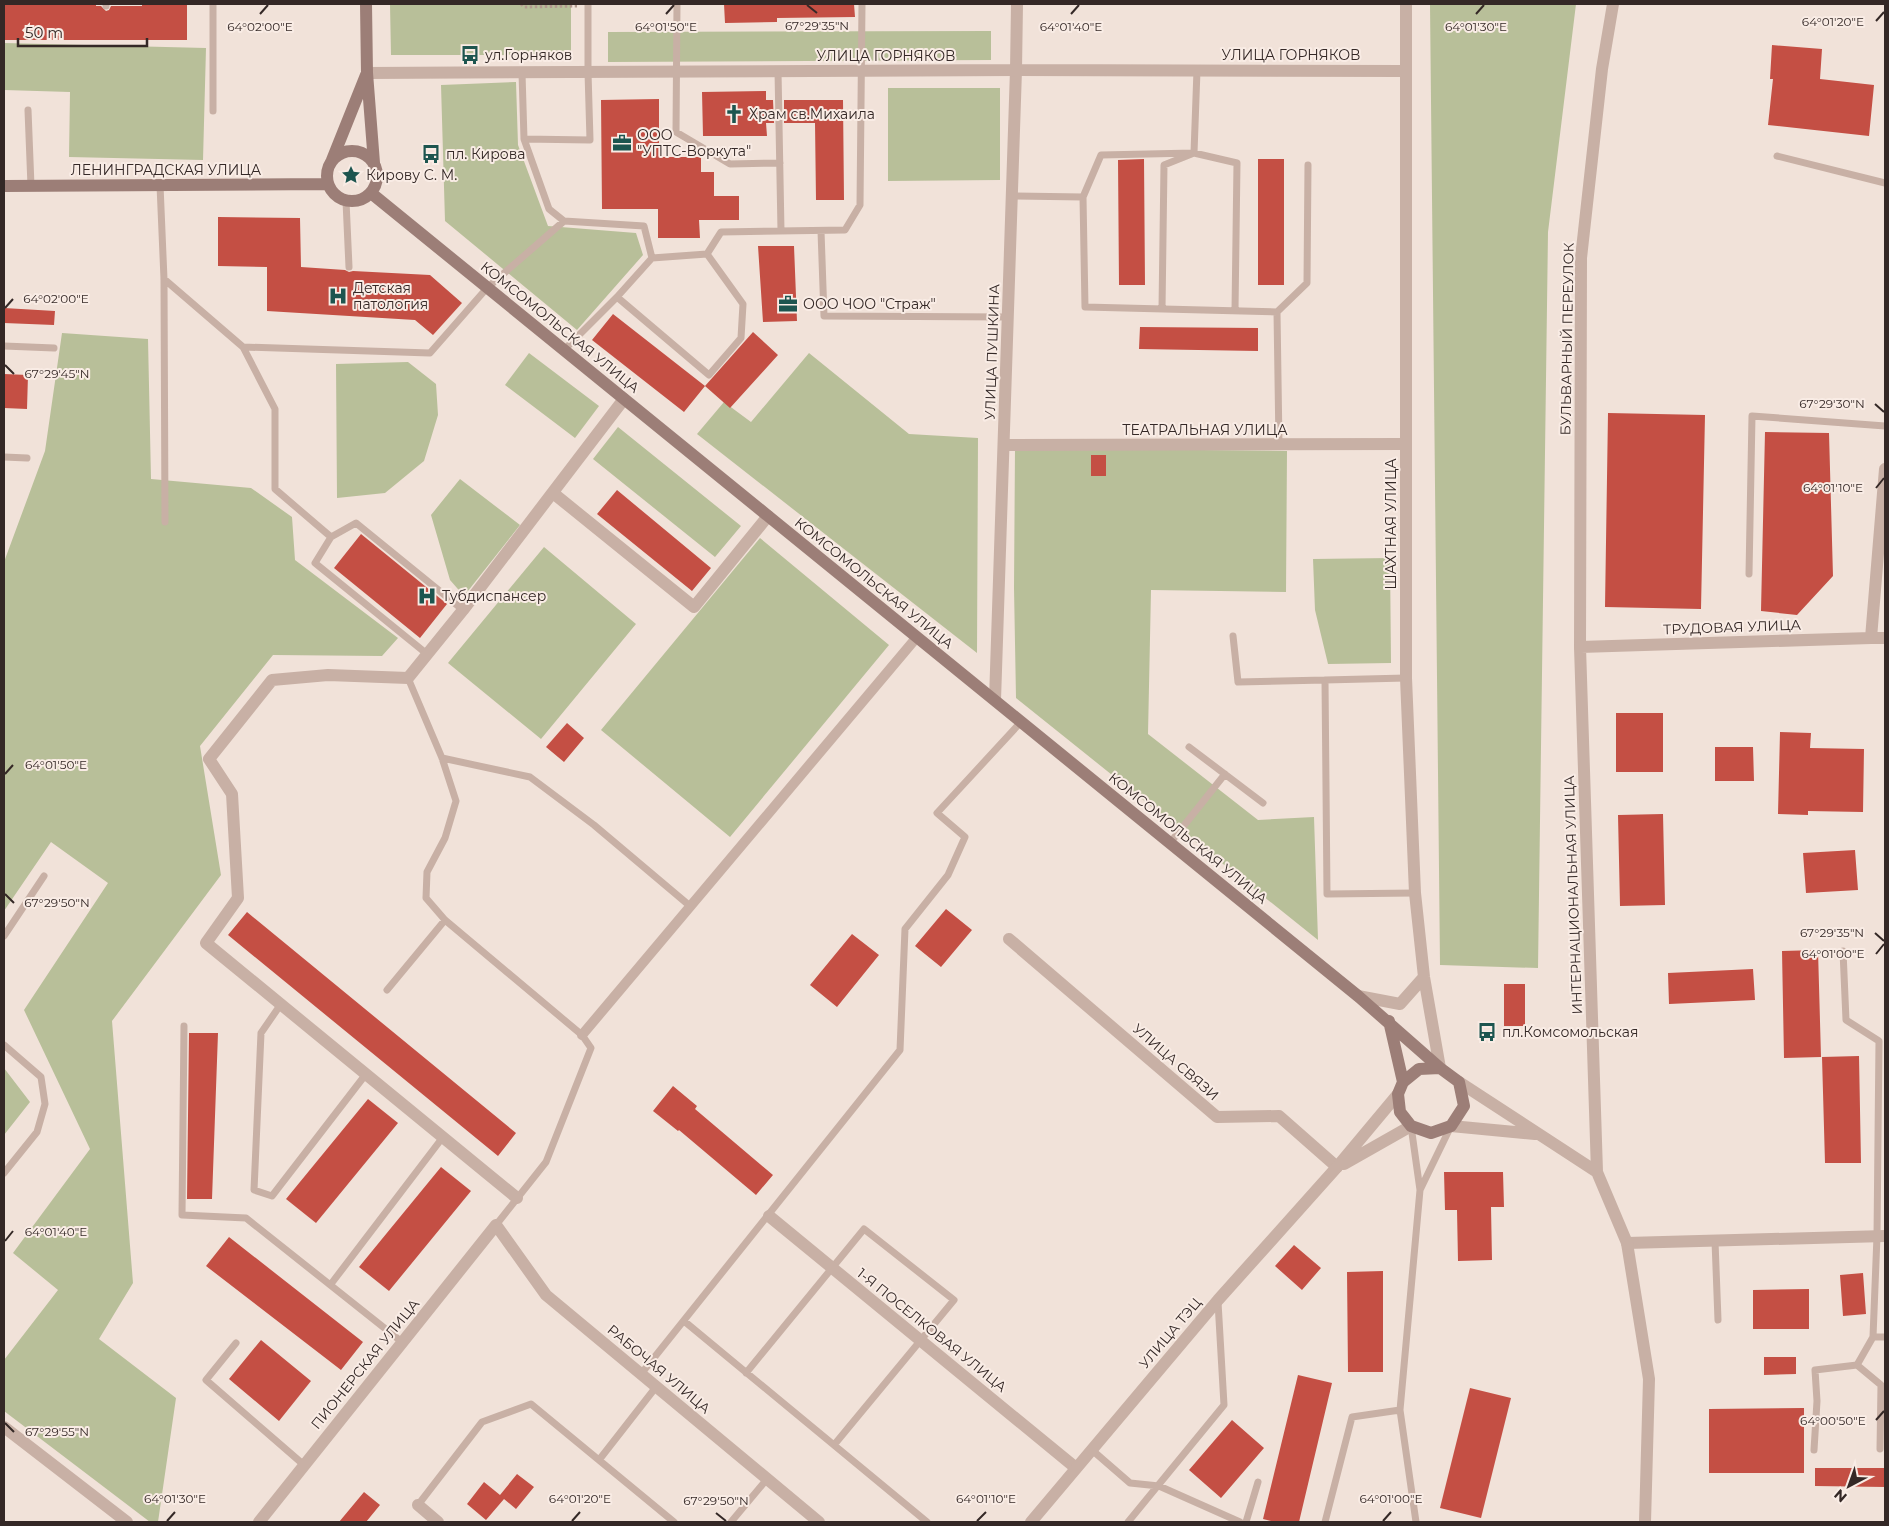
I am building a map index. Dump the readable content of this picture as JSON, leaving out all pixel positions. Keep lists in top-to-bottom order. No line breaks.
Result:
{"streets":{"main road":["ЛЕНИНГРАДСКАЯ УЛИЦА","КОМСОМОЛЬСКАЯ УЛИЦА"],"street":["УЛИЦА ГОРНЯКОВ","БУЛЬВАРНЫЙ ПЕРЕУЛОК","УЛИЦА ПУШКИНА","ТЕАТРАЛЬНАЯ УЛИЦА","ШАХТНАЯ УЛИЦА","ТРУДОВАЯ УЛИЦА","ИНТЕРНАЦИОНАЛЬНАЯ УЛИЦА","УЛИЦА СВЯЗИ","1-Я ПОСЕЛКОВАЯ УЛИЦА","УЛИЦА ТЭЦ","ПИОНЕРСКАЯ УЛИЦА","РАБОЧАЯ УЛИЦА"]},"crossings":[["УЛИЦА ГОРНЯКОВ","УЛИЦА ПУШКИНА"],["УЛИЦА ГОРНЯКОВ","ШАХТНАЯ УЛИЦА"],["ЛЕНИНГРАДСКАЯ УЛИЦА","КОМСОМОЛЬСКАЯ УЛИЦА"],["КОМСОМОЛЬСКАЯ УЛИЦА","УЛИЦА ПУШКИНА"],["КОМСОМОЛЬСКАЯ УЛИЦА","ШАХТНАЯ УЛИЦА"],["КОМСОМОЛЬСКАЯ УЛИЦА","УЛИЦА ТЭЦ"],["БУЛЬВАРНЫЙ ПЕРЕУЛОК","ТРУДОВАЯ УЛИЦА"],["БУЛЬВАРНЫЙ ПЕРЕУЛОК","ИНТЕРНАЦИОНАЛЬНАЯ УЛИЦА"],["УЛИЦА ПУШКИНА","ТЕАТРАЛЬНАЯ УЛИЦА"],["ТЕАТРАЛЬНАЯ УЛИЦА","ШАХТНАЯ УЛИЦА"],["ШАХТНАЯ УЛИЦА","УЛИЦА ТЭЦ"],["ТРУДОВАЯ УЛИЦА","ИНТЕРНАЦИОНАЛЬНАЯ УЛИЦА"],["УЛИЦА СВЯЗИ","УЛИЦА ТЭЦ"],["1-Я ПОСЕЛКОВАЯ УЛИЦА","УЛИЦА ТЭЦ"],["ПИОНЕРСКАЯ УЛИЦА","РАБОЧАЯ УЛИЦА"]],"places":{"bus stop":["ул.Горняков","пл. Кирова","пл.Комсомольская"],"church":["Храм св.Михаила"],"office":["ООО \"УПТС-Воркута\"","ООО ЧОО \"Страж\""],"place":["Кирову С. М."],"hospital":["Детская патология","Тубдиспансер"]},"scale_bar":"50 m","north":"bottom left","coordinates":["64°01'20\"E","67°29'35\"N","64°01'40\"E","64°02'00\"E","64°01'50\"E","64°01'30\"E","67°29'45\"N","67°29'30\"N","64°01'10\"E","67°29'50\"N","64°01'00\"E","64°00'50\"E","67°29'55\"N"]}
